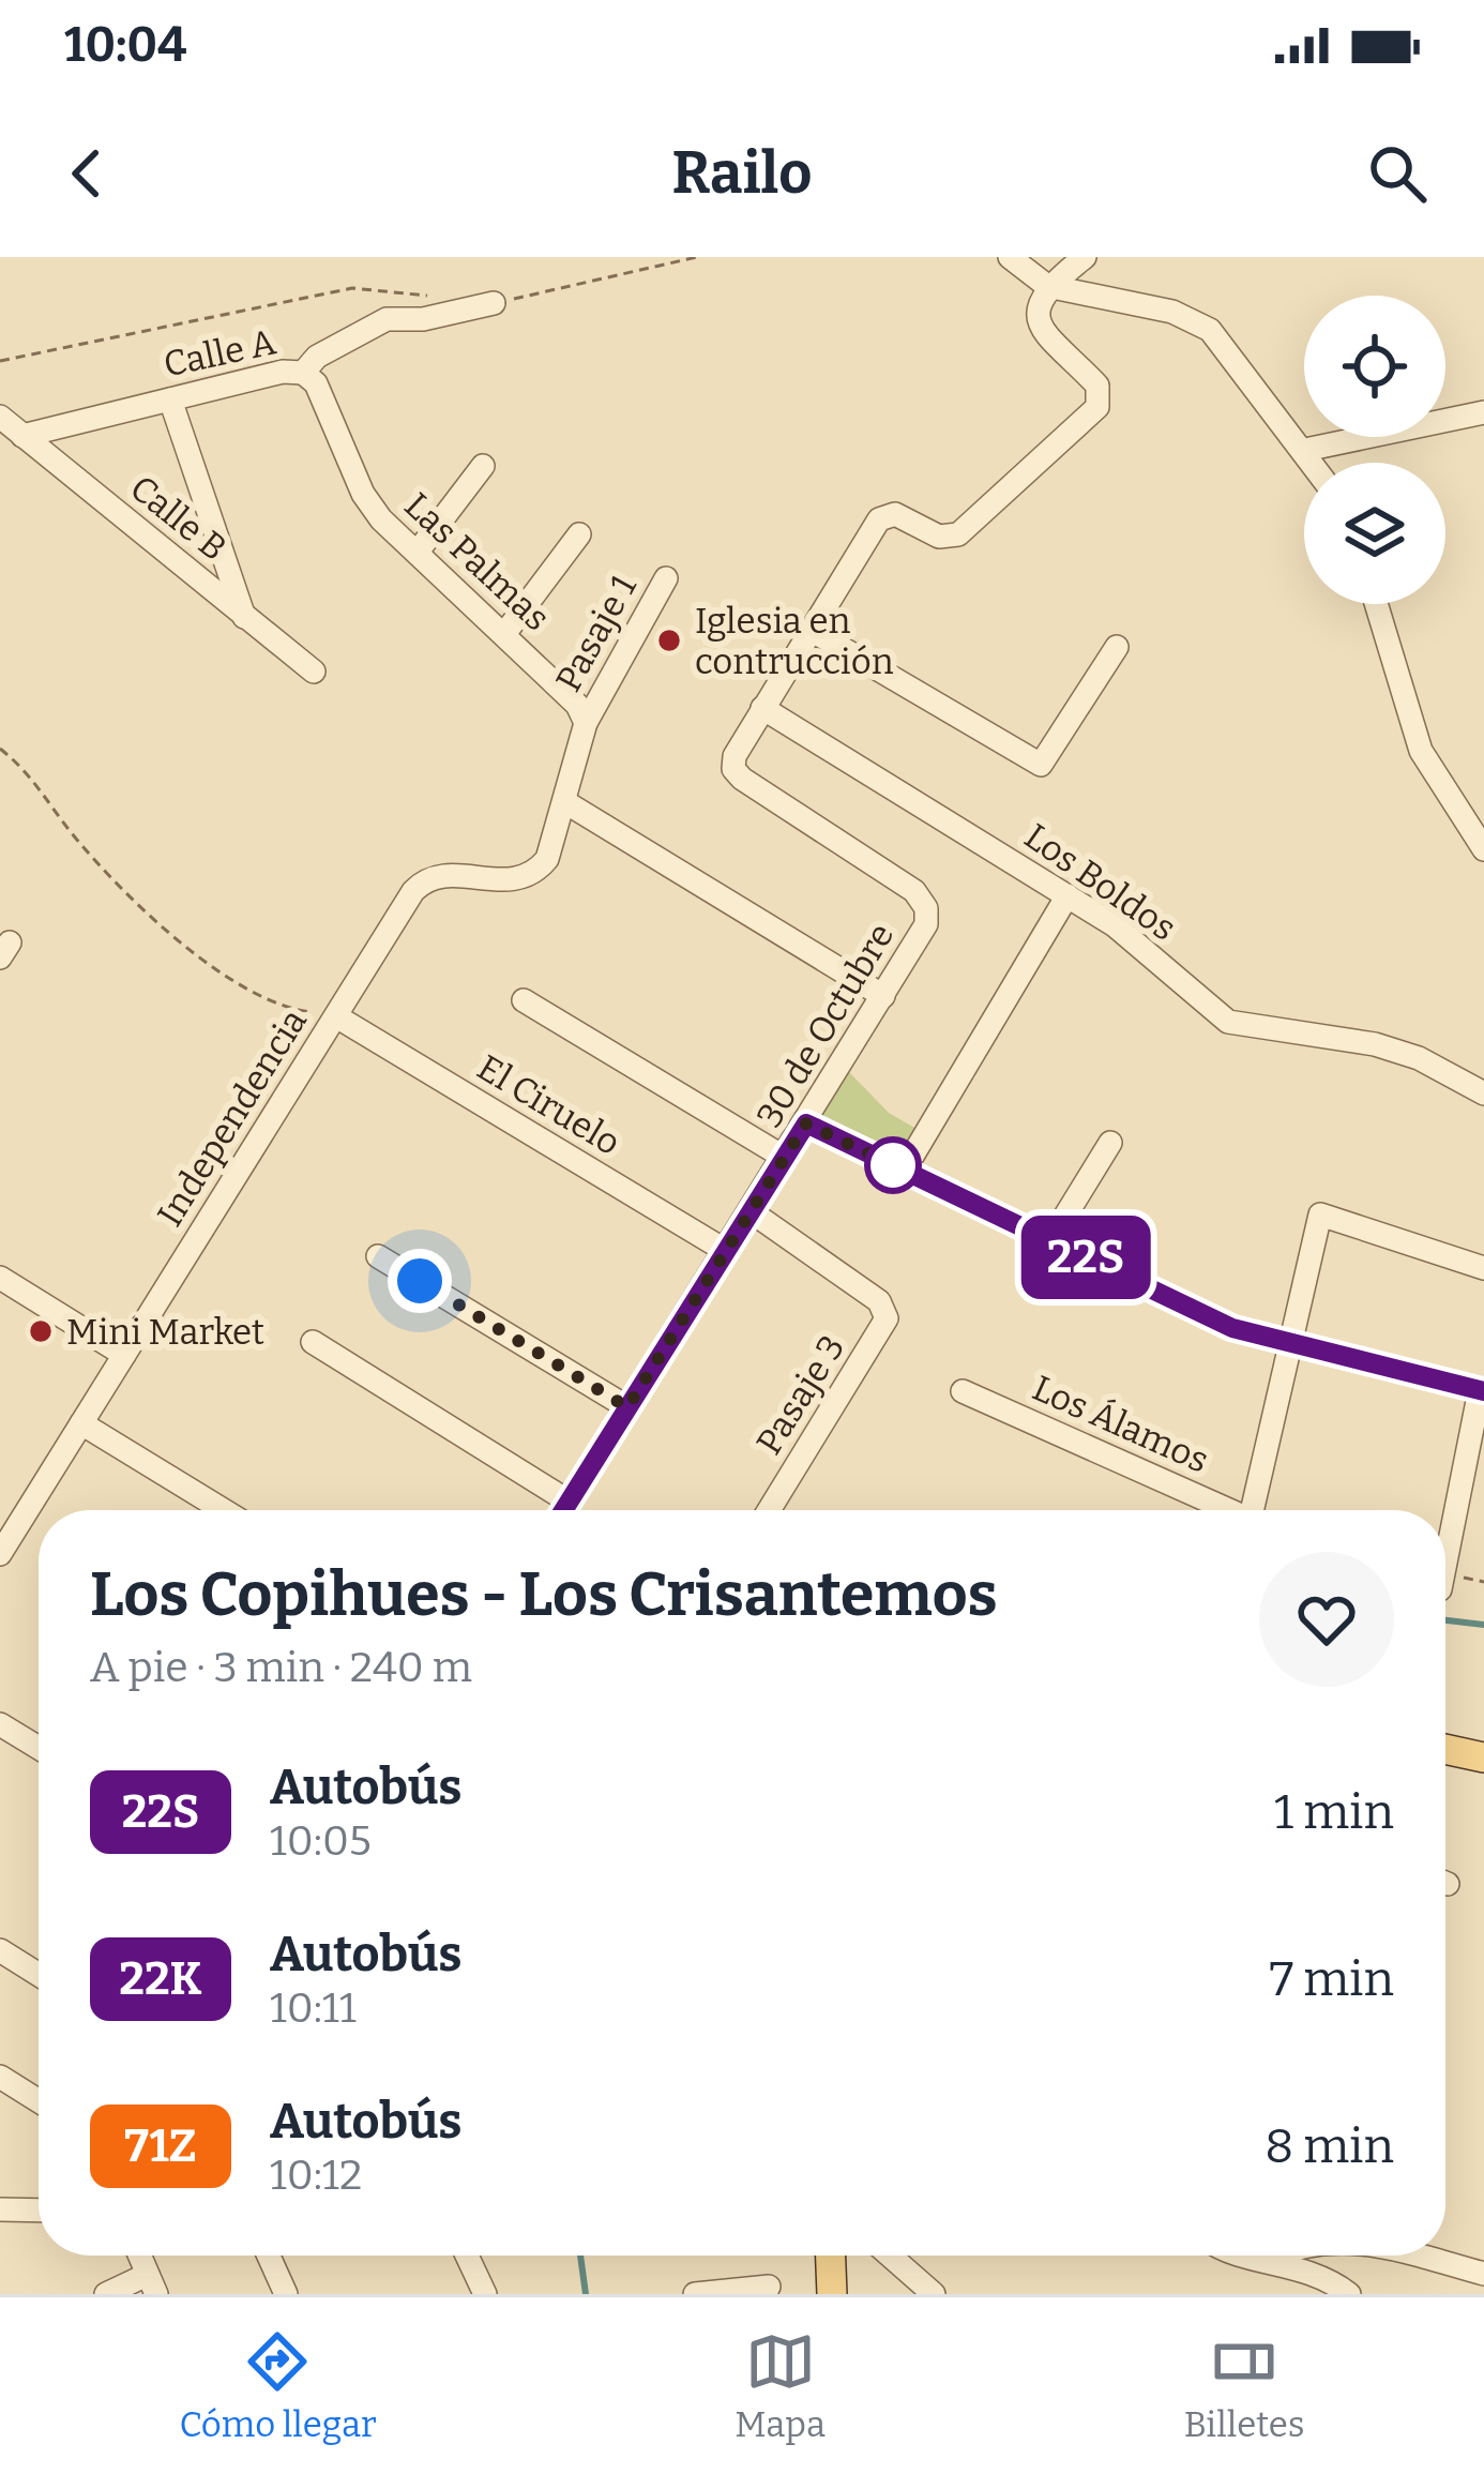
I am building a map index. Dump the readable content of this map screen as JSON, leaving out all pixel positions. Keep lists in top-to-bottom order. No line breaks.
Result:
{"streets":{"street":["Calle A","Calle B","Las Palmas","Pasaje 1","Los Boldos","30 de Octubre","El Ciruelo","Independencia","Pasaje 3","Los Álamos"]},"crossings":[["Calle A","Calle B"],["Calle A","Las Palmas"],["Las Palmas","Pasaje 1"],["Pasaje 1","Independencia"],["Los Boldos","30 de Octubre"],["30 de Octubre","El Ciruelo"],["30 de Octubre","Pasaje 3"],["El Ciruelo","Independencia"]],"places":["Iglesia en contrucción","Mini Market"],"lines":["bus line 22S"],"page":{"status":"10:04","header":"Railo","on_map":"22S","heading":["Los Copihues - Los Crisantemos","A pie · 3 min · 240 m"],"list":[{"mark":"22S","name":"Autobús","note":"10:05","value":"1 min"},{"mark":"22K","name":"Autobús","note":"10:11","value":"7 min"},{"mark":"71Z","name":"Autobús","note":"10:12","value":"8 min"}],"tabs":["Cómo llegar","Mapa","Billetes"]}}
